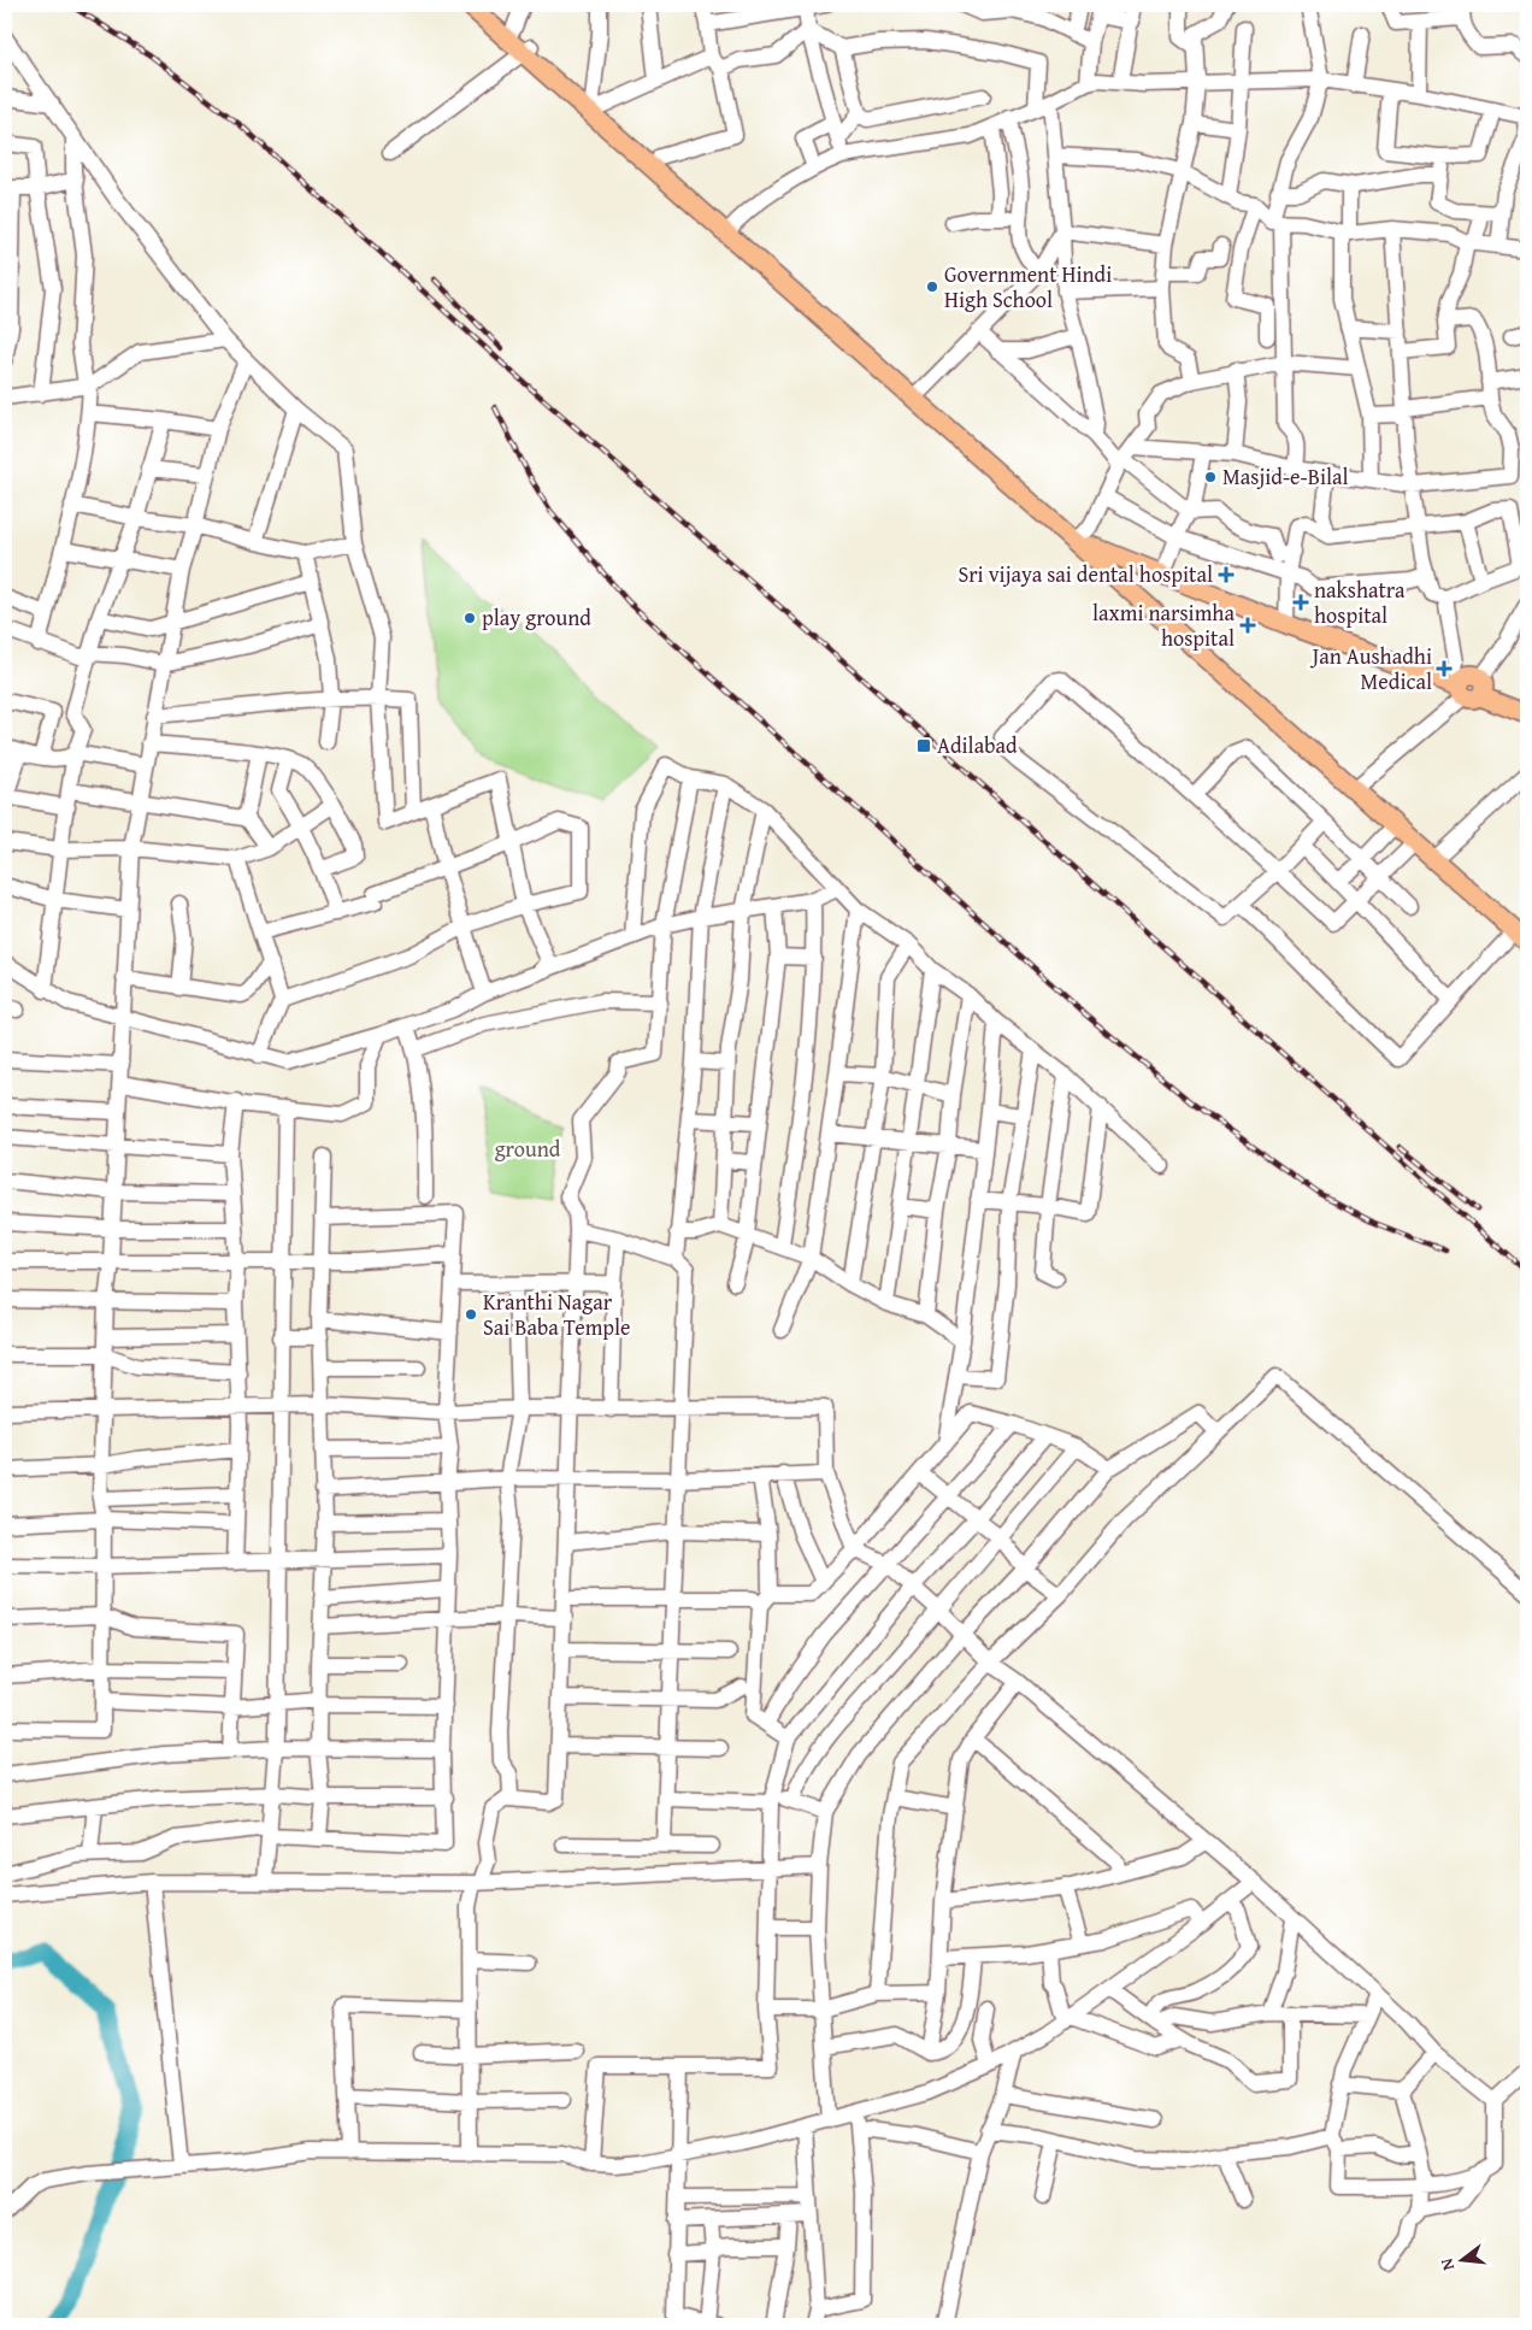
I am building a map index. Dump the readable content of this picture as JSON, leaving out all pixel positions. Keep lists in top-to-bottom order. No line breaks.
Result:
{"parks":["ground"],"places":{"other":["Government Hindi High School","Masjid-e-Bilal","play ground","Kranthi Nagar Sai Baba Temple"],"health":["Sri vijaya sai dental hospital","nakshatra hospital","laxmi narsimha hospital","Jan Aushadhi Medical"],"transit":["Adilabad"]},"north":"left"}
